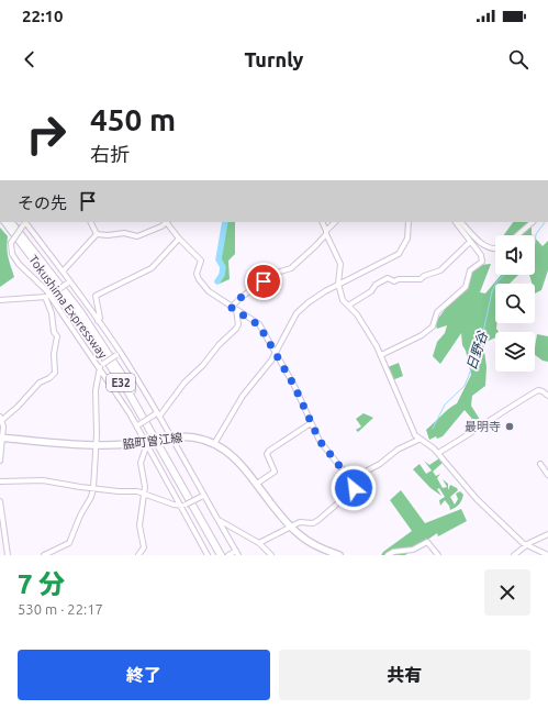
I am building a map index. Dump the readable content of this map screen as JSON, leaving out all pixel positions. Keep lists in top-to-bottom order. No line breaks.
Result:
{"streets":{"highway":["Tokushima Expressway","E32"],"main road":["脇町曽江線"]},"water":["日野谷"],"places":["最明寺"],"page":{"status":"22:10","header":"Turnly","turn":["450 m","右折"],"then":"その先","heading":["7 分","530 m · 22:17"],"buttons":["終了","共有"]}}
